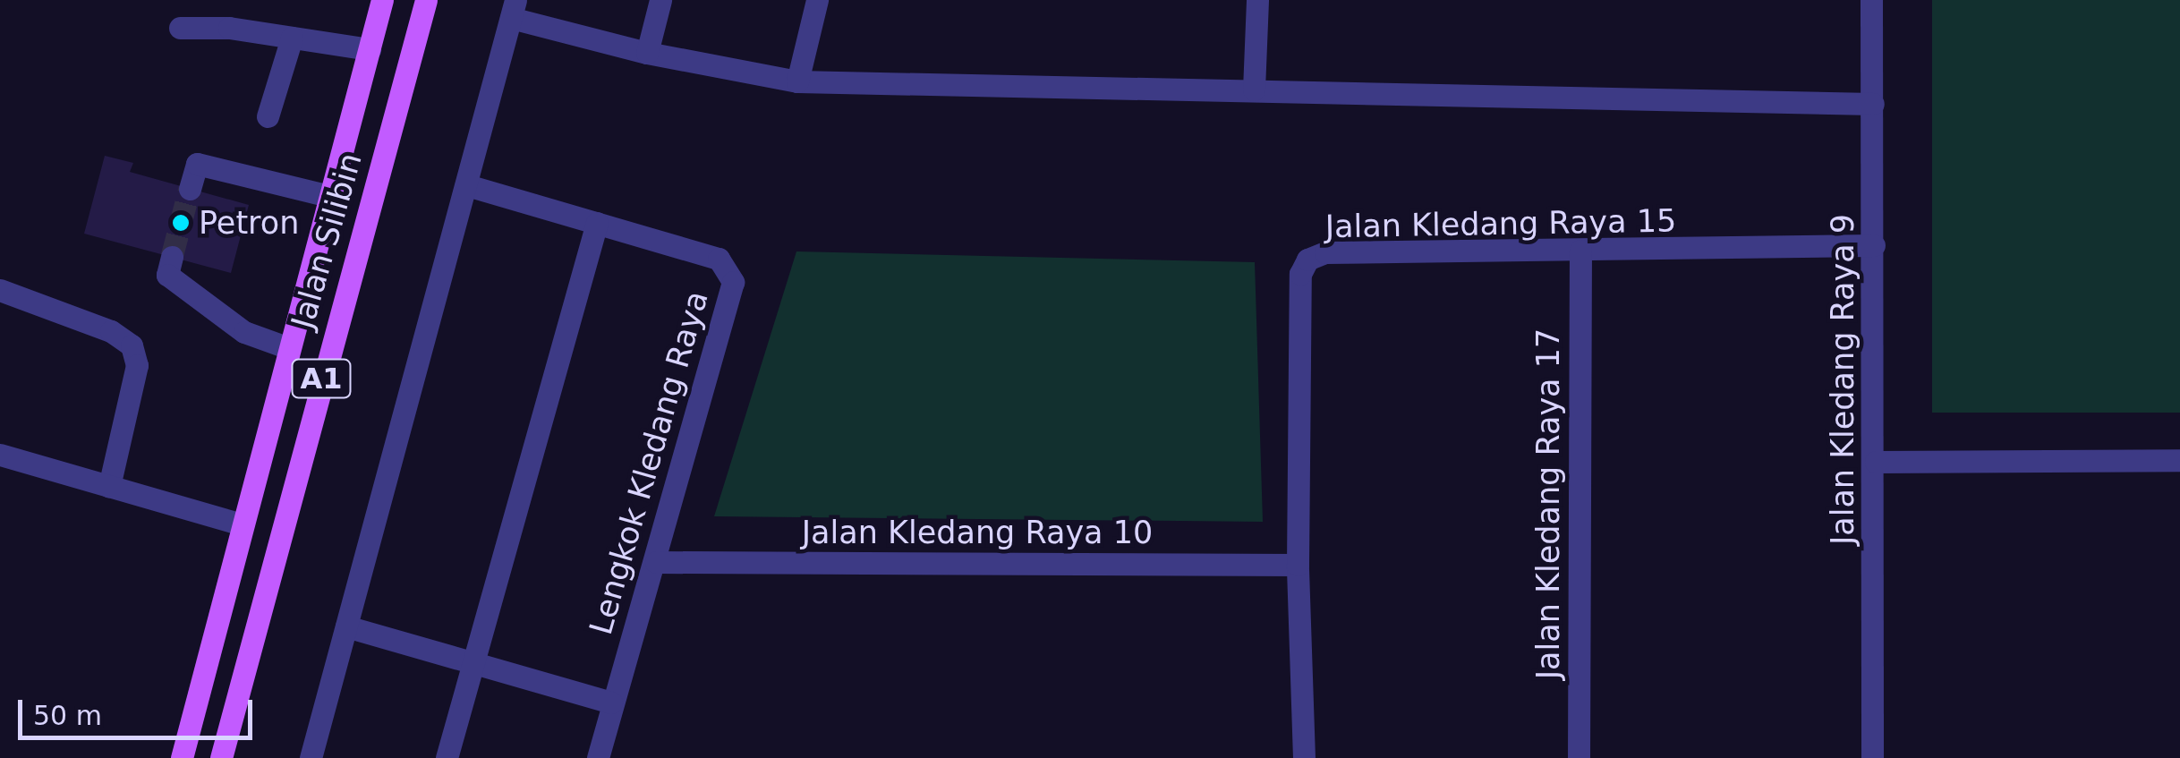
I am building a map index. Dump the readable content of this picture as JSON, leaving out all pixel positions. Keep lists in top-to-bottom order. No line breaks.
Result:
{"streets":{"main road":["Jalan Silibin","A1"],"street":["Jalan Kledang Raya 15","Jalan Kledang Raya 9","Lengkok Kledang Raya","Jalan Kledang Raya 17","Jalan Kledang Raya 10"]},"crossings":[["Jalan Kledang Raya 15","Jalan Kledang Raya 9"],["Jalan Kledang Raya 15","Jalan Kledang Raya 17"],["Jalan Kledang Raya 15","Jalan Kledang Raya 10"],["Lengkok Kledang Raya","Jalan Kledang Raya 10"]],"places":["Petron"],"scale_bar":"50 m"}
